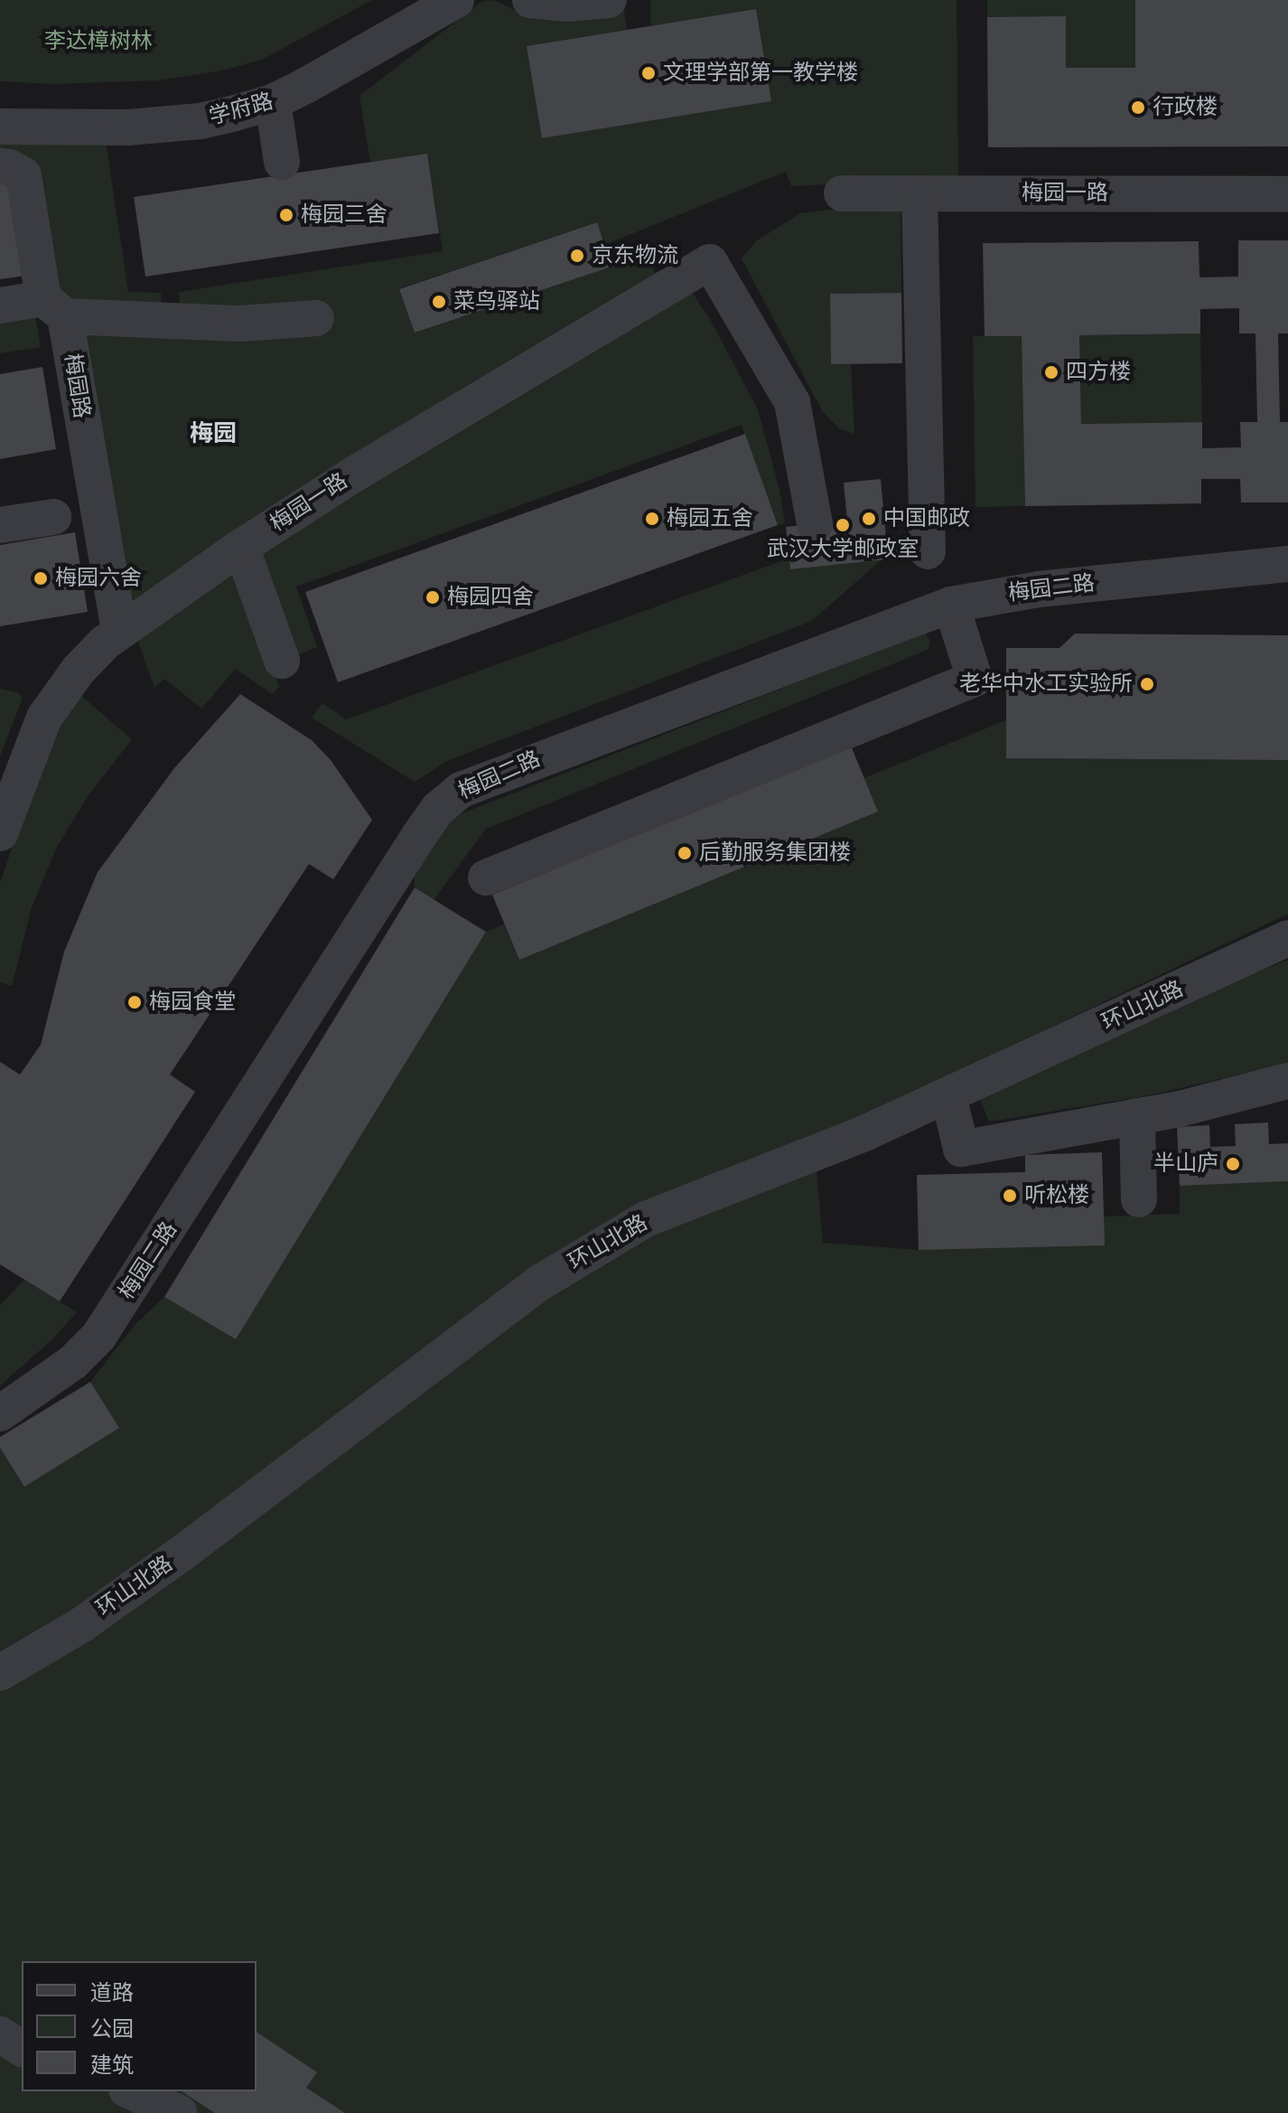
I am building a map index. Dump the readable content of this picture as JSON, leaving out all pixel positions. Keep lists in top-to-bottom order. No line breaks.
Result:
{"streets":{"street":["学府路","梅园一路","梅园路","梅园二路","环山北路"]},"crossings":[["梅园一路","梅园路"]],"districts":["梅园"],"parks":["李达樟树林"],"places":["文理学部第一教学楼","行政楼","梅园三舍","京东物流","菜鸟驿站","四方楼","梅园五舍","中国邮政","武汉大学邮政室","梅园六舍","梅园四舍","老华中水工实验所","后勤服务集团楼","梅园食堂","半山庐","听松楼"],"legend":["道路","公园","建筑"]}
